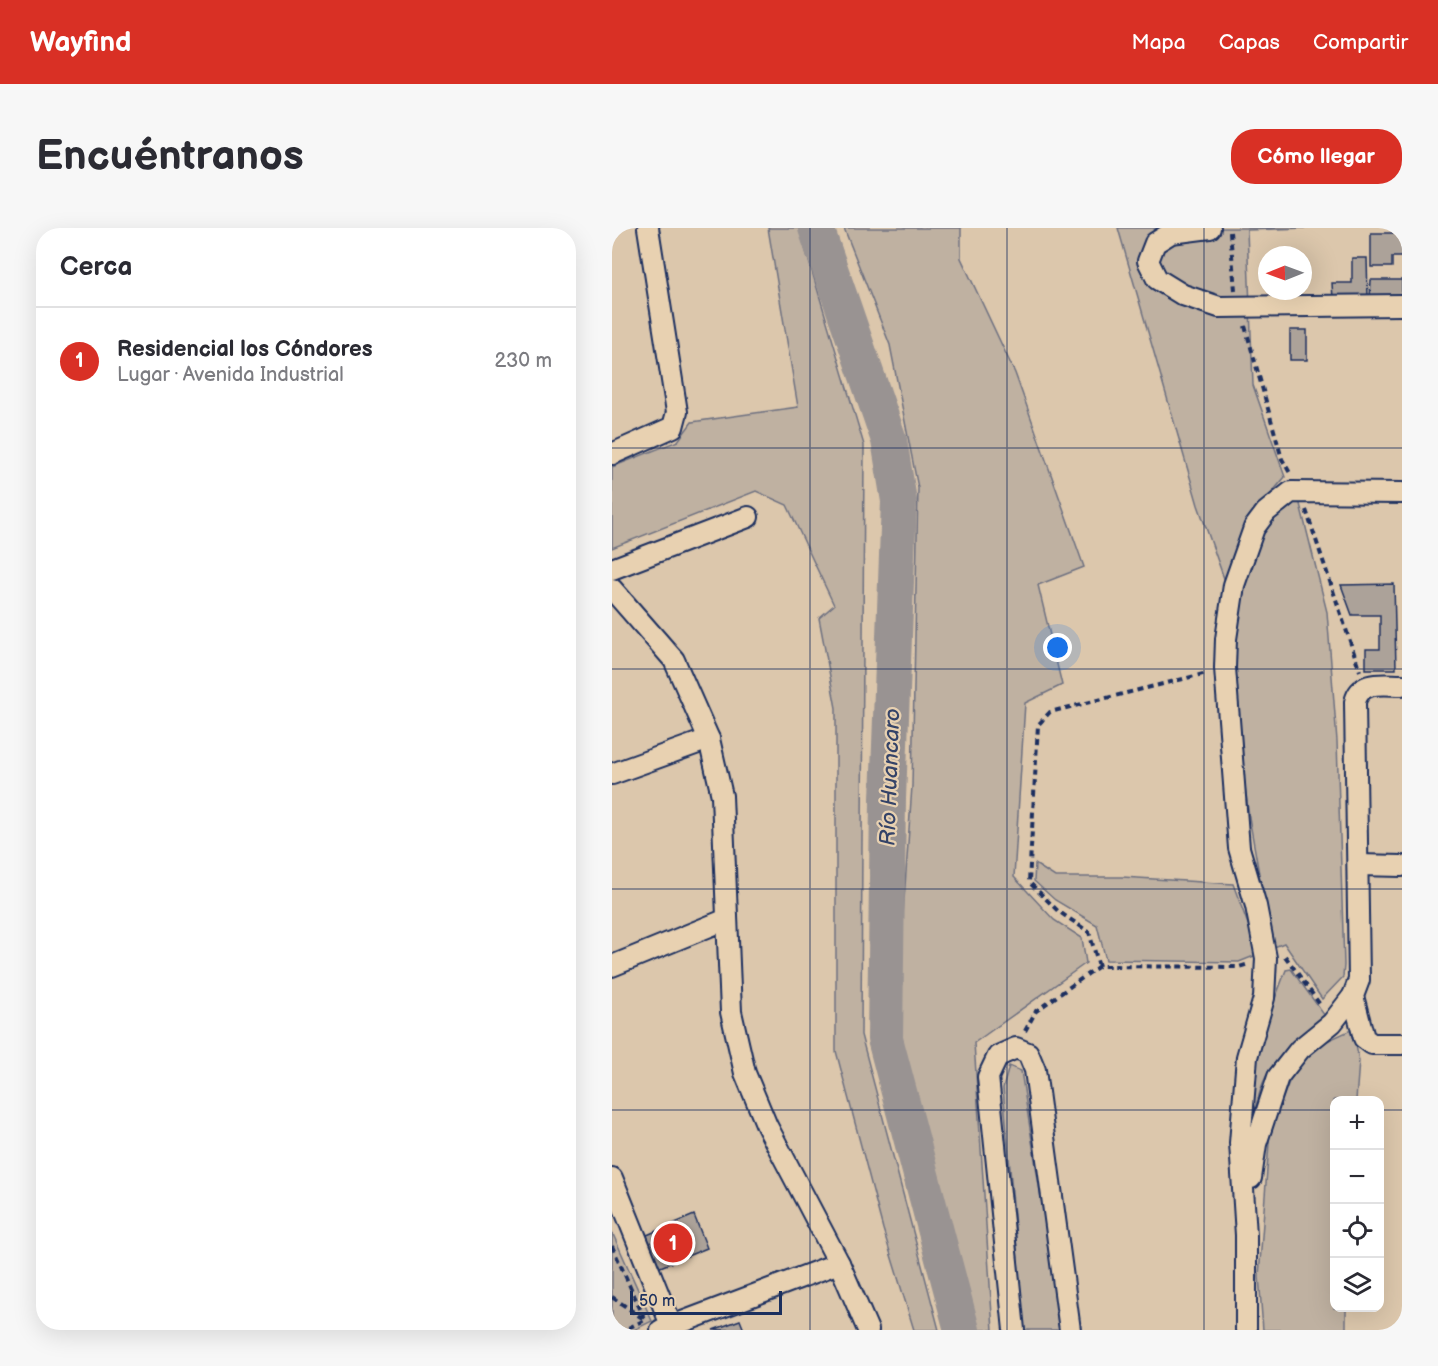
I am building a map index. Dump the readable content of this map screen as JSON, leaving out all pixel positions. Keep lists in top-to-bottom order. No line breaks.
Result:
{"water":["Río Huancaro"],"scale_bar":"50 m","north":"left","page":{"header":"Wayfind","nav":["Mapa","Capas","Compartir"],"buttons":"Cómo llegar","title":"Encuéntranos","heading":"Cerca","list":[{"mark":"1","name":"Residencial los Cóndores","note":"Lugar · Avenida Industrial","value":"230 m"}],"map_buttons":["+","−"],"pins":"1","scale":"50 m"}}
